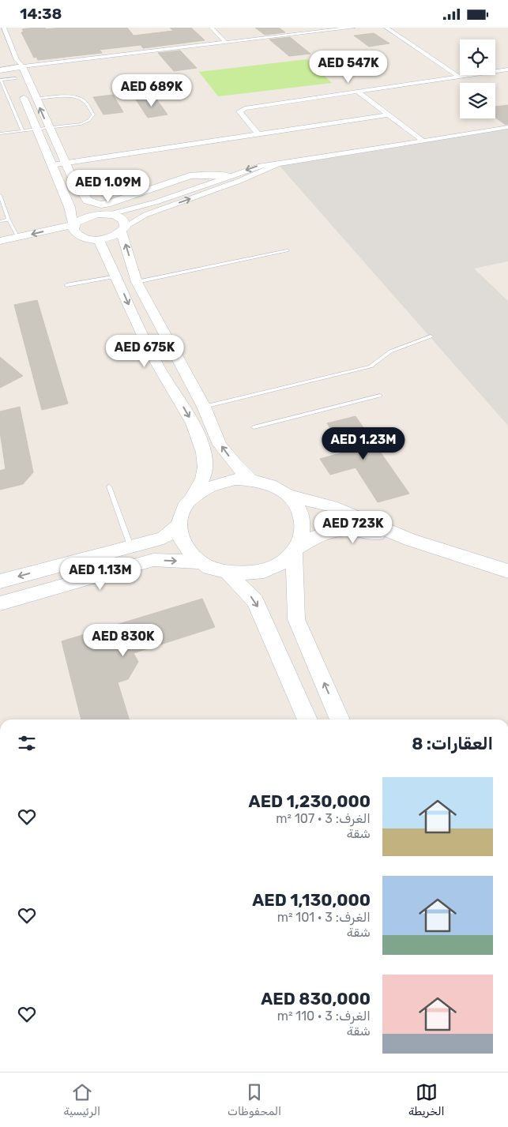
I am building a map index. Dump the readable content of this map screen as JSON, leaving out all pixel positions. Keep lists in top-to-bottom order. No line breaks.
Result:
{"page":{"status":"14:38","price":["AED 547K","AED 689K","AED 1.09M","AED 675K","AED 1.23M","AED 723K","AED 1.13M","AED 830K"],"heading":"العقارات: 8","list":[{"name":"AED 1,230,000","note":"الغرف: 3 · 107 m² · شقة"},{"name":"AED 1,130,000","note":"الغرف: 3 · 101 m² · شقة"},{"name":"AED 830,000","note":"الغرف: 3 · 110 m² · شقة"}],"tabs":["الخريطة","المحفوظات","الرئيسية"]}}
